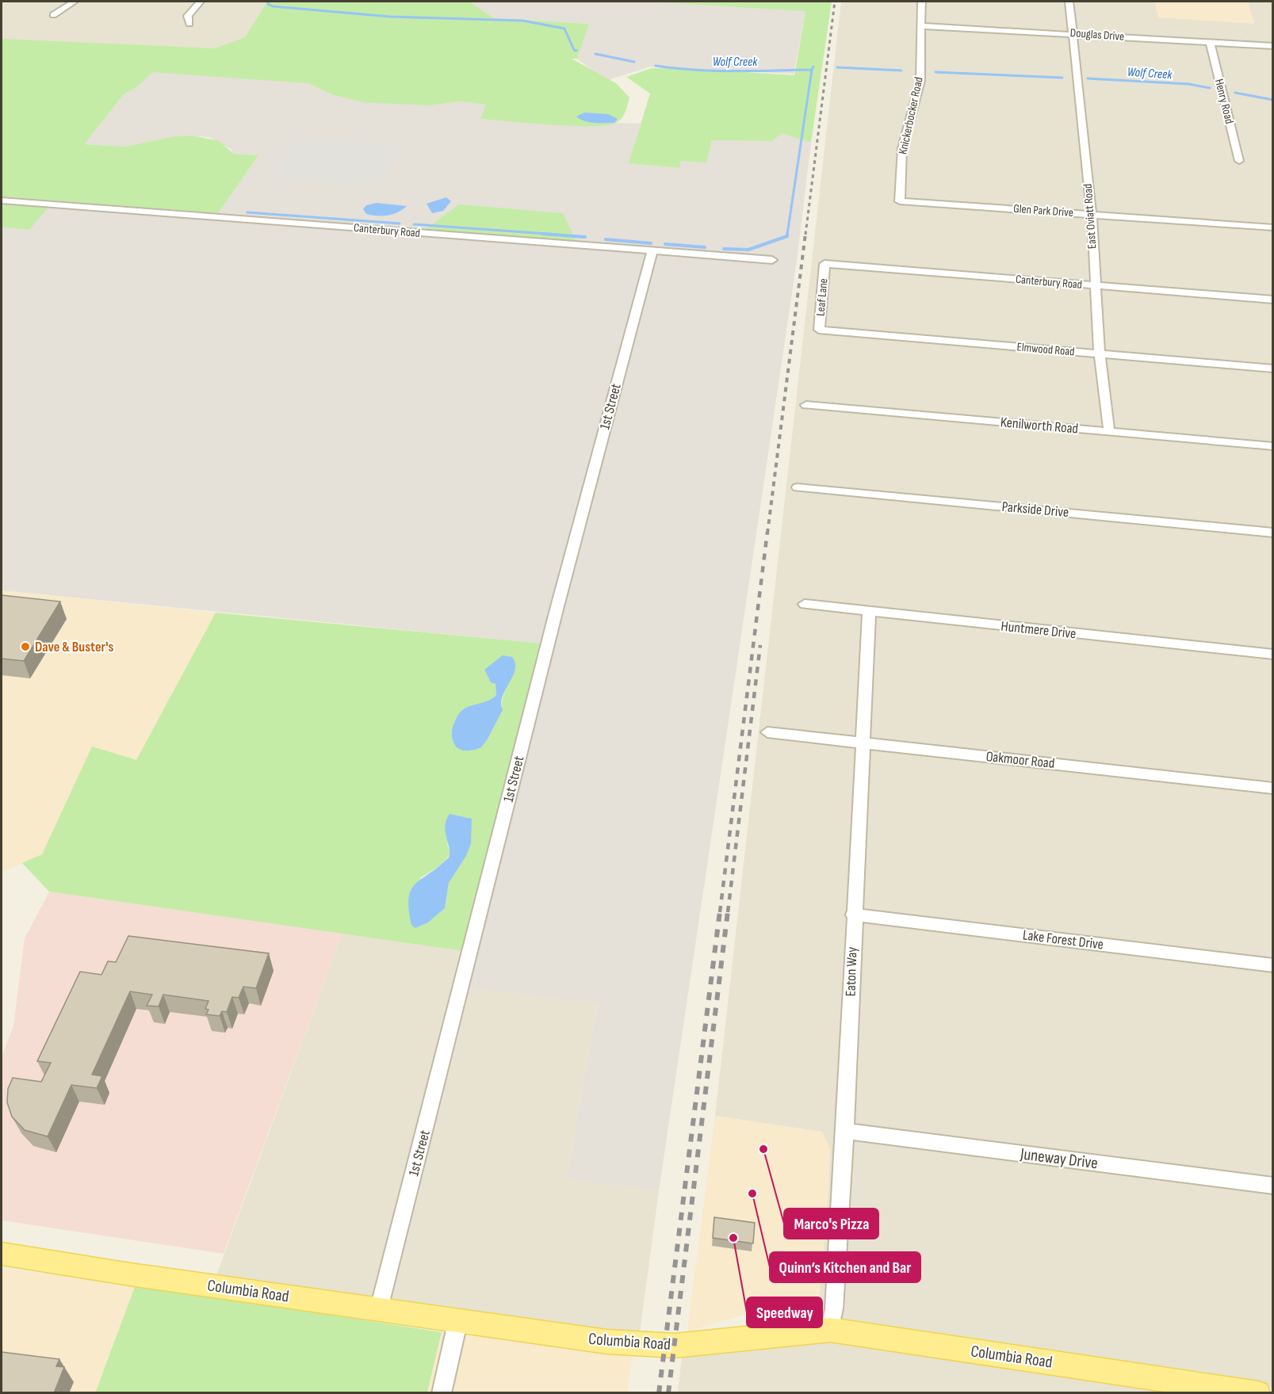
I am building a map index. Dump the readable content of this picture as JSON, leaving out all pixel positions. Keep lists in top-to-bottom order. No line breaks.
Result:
{"streets":{"main road":["Columbia Road"],"street":["Douglas Drive","Henry Road","Knickerbocker Road","Glen Park Drive","East Oviatt Road","Canterbury Road","Leaf Lane","Elmwood Road","1st Street","Kenilworth Road","Parkside Drive","Huntmere Drive","Oakmoor Road","Lake Forest Drive","Eaton Way","Juneway Drive"]},"crossings":[["Douglas Drive","Henry Road"],["Douglas Drive","Knickerbocker Road"],["Douglas Drive","East Oviatt Road"],["Knickerbocker Road","Glen Park Drive"],["Glen Park Drive","East Oviatt Road"],["East Oviatt Road","Canterbury Road"],["East Oviatt Road","Elmwood Road"],["East Oviatt Road","Kenilworth Road"],["Canterbury Road","Leaf Lane"],["Canterbury Road","1st Street"],["Leaf Lane","Elmwood Road"],["1st Street","Columbia Road"],["Huntmere Drive","Eaton Way"],["Oakmoor Road","Eaton Way"],["Lake Forest Drive","Eaton Way"],["Eaton Way","Juneway Drive"],["Eaton Way","Columbia Road"]],"water":["Wolf Creek"],"places":["Dave & Buster's","Marco's Pizza","Quinn’s Kitchen and Bar","Speedway"]}
